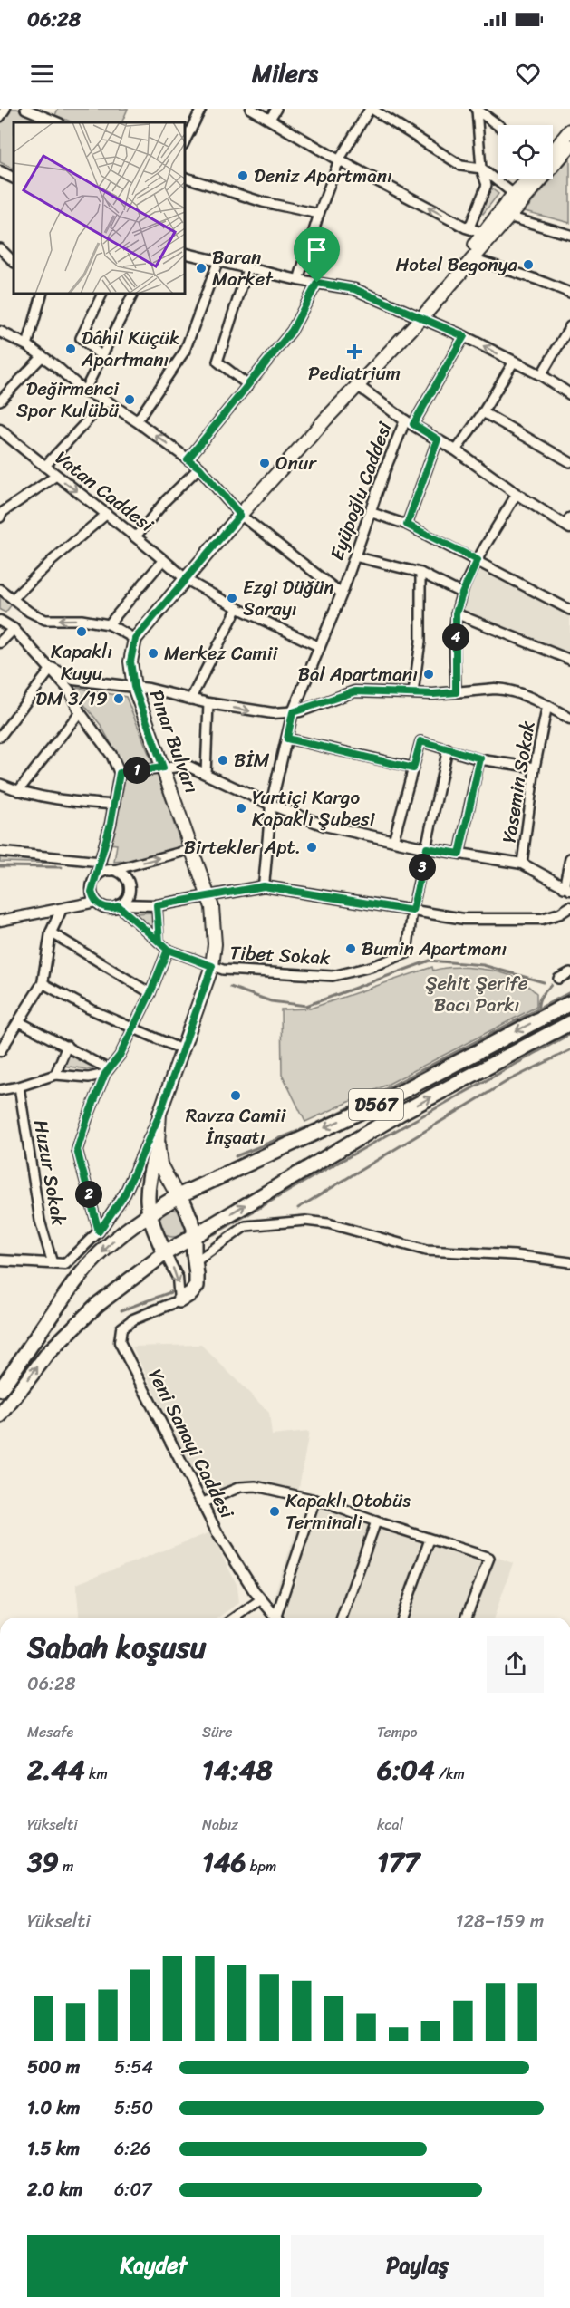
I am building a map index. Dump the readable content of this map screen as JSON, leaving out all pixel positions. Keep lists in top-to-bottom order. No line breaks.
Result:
{"streets":{"highway":["D567"],"main road":["Pınar Bulvarı"],"street":["Vatan Caddesi","Eyüpoğlu Caddesi","Yasemin Sokak","Tibet Sokak","Huzur Sokak","Yeni Sanayi Caddesi"]},"crossings":[["Pınar Bulvarı","Tibet Sokak"],["Pınar Bulvarı","D567"]],"parks":["Şehit Şerife Bacı Parkı"],"places":{"other":["Deniz Apartmanı","Hotel Begonya","Baran Market","Dâhil Küçük Apartmanı","Değirmenci Spor Kulübü","Onur","Ezgi Düğün Sarayı","Kapaklı Kuyu","Merkez Camii","Bal Apartmanı","DM 3/19","BİM","Yurtiçi Kargo Kapaklı Şubesi","Birtekler Apt.","Bumin Apartmanı","Ravza Camii İnşaatı","Kapaklı Otobüs Terminali"],"health":["Pediatrium"]},"page":{"status":"06:28","header":"Milers","pins":["4","1","3","2"],"heading":["Sabah koşusu","06:28"],"stats":[["Mesafe","2.44 km"],["Süre","14:48"],["Tempo","6:04 /km"],["Yükselti","39 m"],["Nabız","146 bpm"],["kcal","177"]],"chart":["Yükselti","128–159 m"],"list":[{"name":"500 m","note":"5:54"},{"name":"1.0 km","note":"5:50"},{"name":"1.5 km","note":"6:26"},{"name":"2.0 km","note":"6:07"}],"buttons":["Kaydet","Paylaş"]}}
